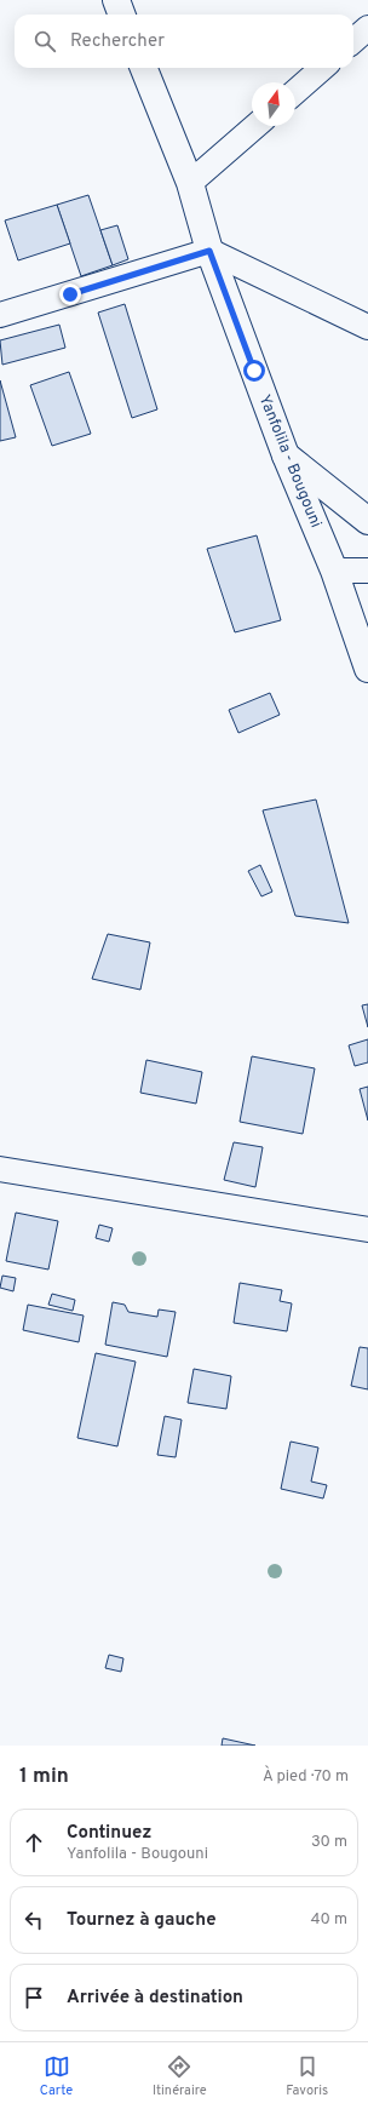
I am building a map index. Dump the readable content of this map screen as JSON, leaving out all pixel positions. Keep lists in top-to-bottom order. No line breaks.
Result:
{"streets":{"main road":["Yanfolila - Bougouni"]},"north":"top","page":{"search":"Rechercher","heading":["1 min","À pied · 70 m"],"list":[["Continuez","Yanfolila - Bougouni","30 m"],["Tournez à gauche","40 m"],"Arrivée à destination"],"nav":["Carte","Itinéraire","Favoris"]}}
